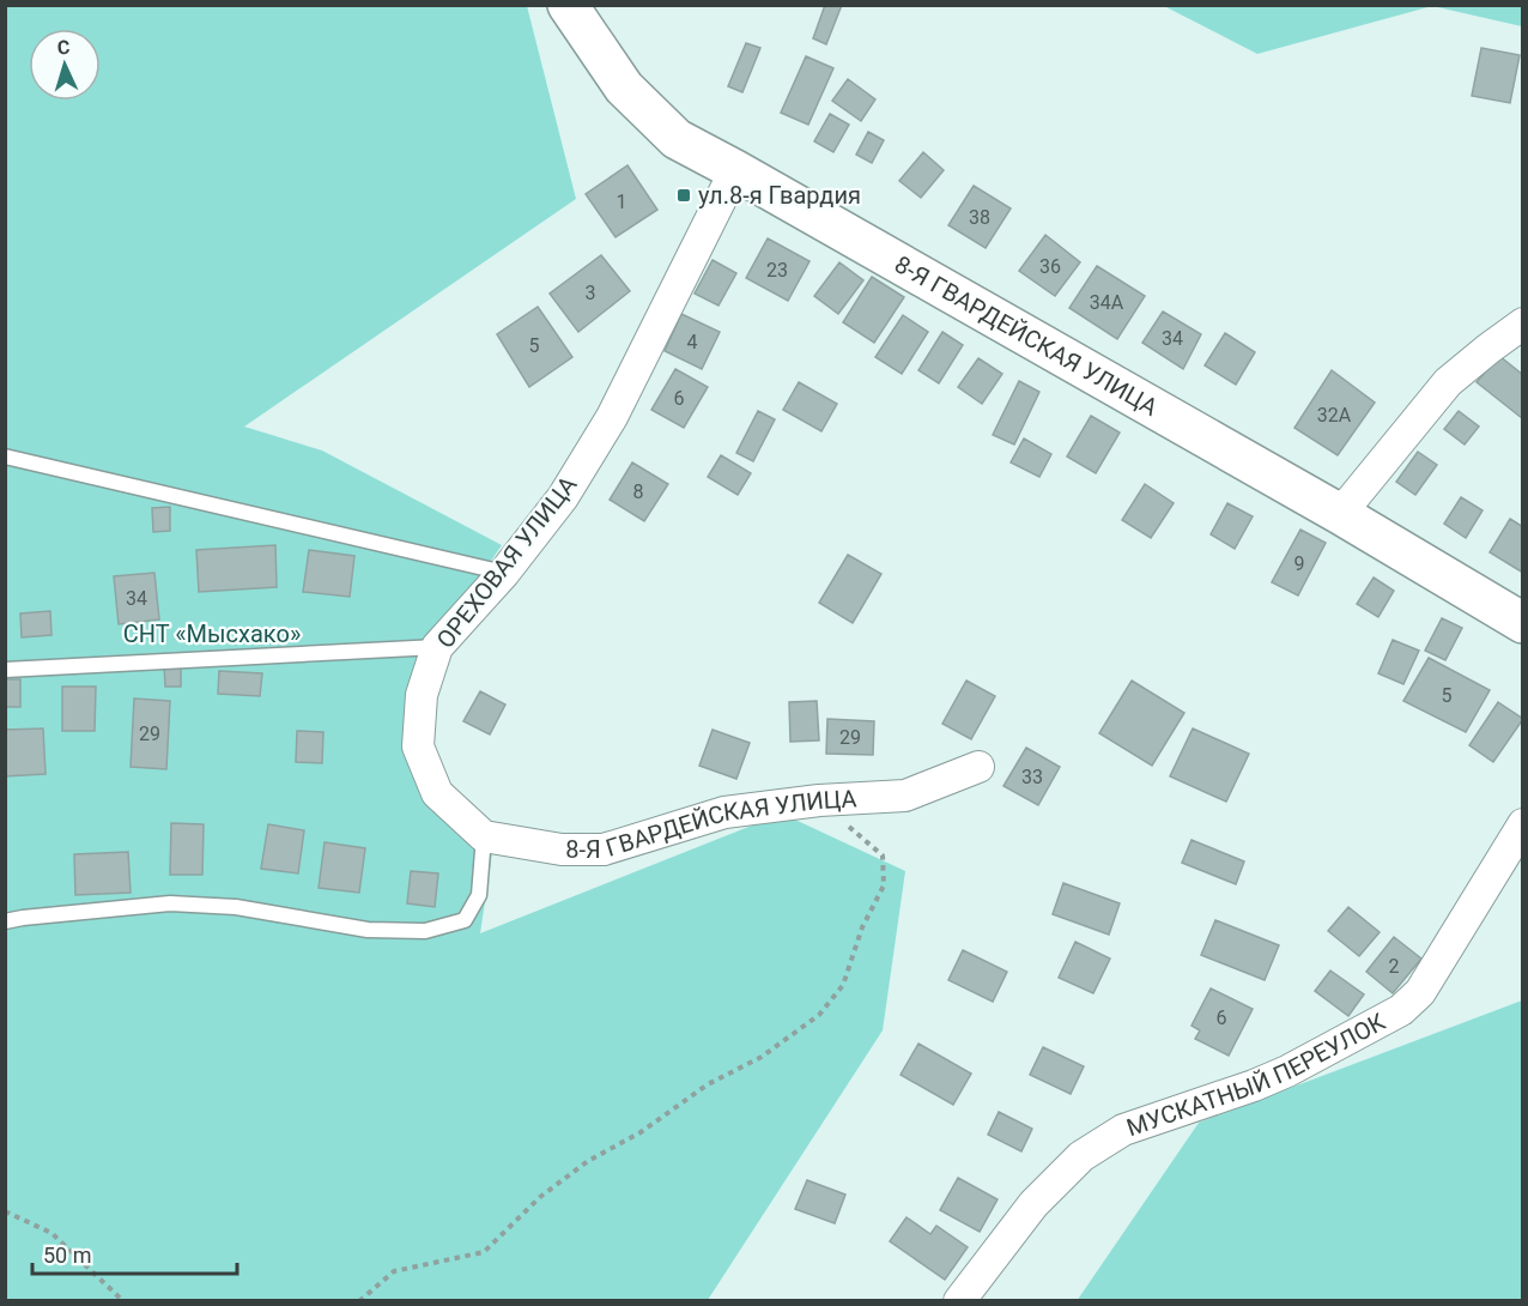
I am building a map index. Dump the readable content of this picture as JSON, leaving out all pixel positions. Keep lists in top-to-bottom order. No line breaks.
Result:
{"streets":{"street":["8-Я ГВАРДЕЙСКАЯ УЛИЦА","ОРЕХОВАЯ УЛИЦА","МУСКАТНЫЙ ПЕРЕУЛОК"]},"crossings":[["8-Я ГВАРДЕЙСКАЯ УЛИЦА","ОРЕХОВАЯ УЛИЦА"]],"parks":["СНТ «Мысхако»"],"places":{"transit":["ул.8-я Гвардия"]},"house_numbers":["1","38","36","23","3","34А","34","4","5","6","32А","8","9","34","5","29","29","33","2","6"],"scale_bar":"50 m","north":"top"}
